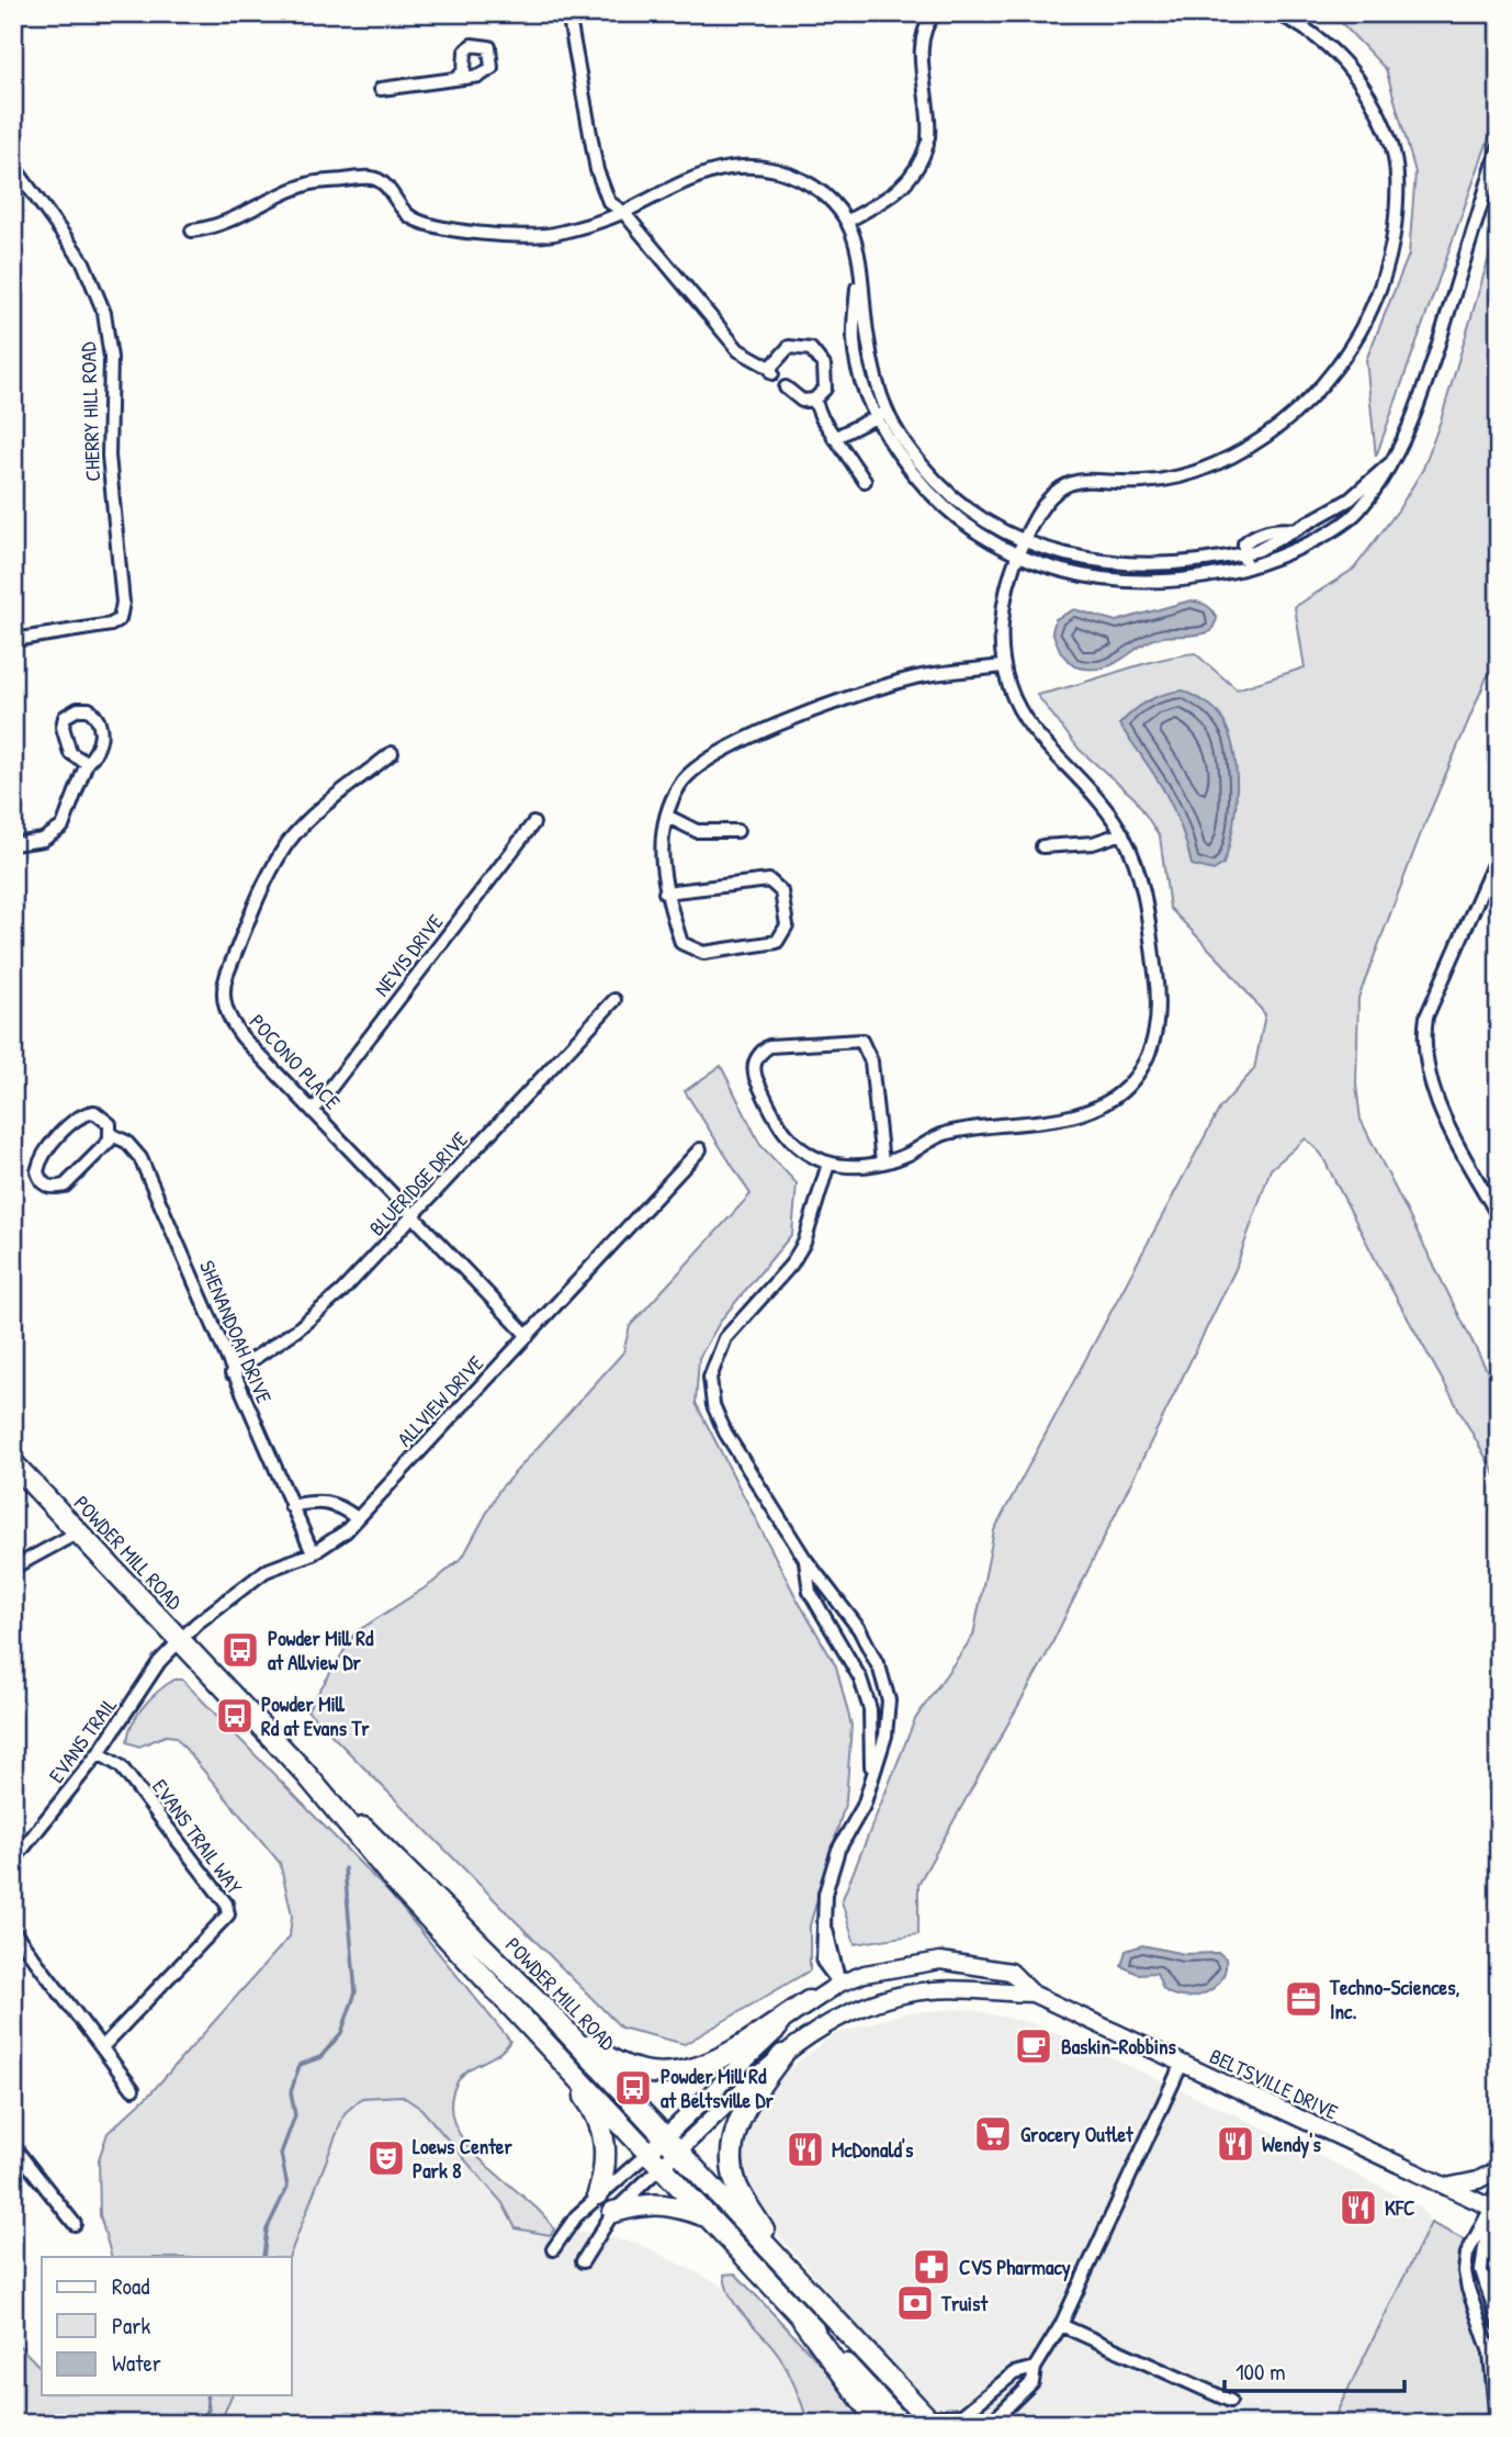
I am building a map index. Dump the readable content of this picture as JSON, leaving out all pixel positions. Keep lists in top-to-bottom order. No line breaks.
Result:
{"streets":{"main road":["POWDER MILL ROAD"],"street":["CHERRY HILL ROAD","NEVIS DRIVE","POCONO PLACE","BLUERIDGE DRIVE","SHENANDOAH DRIVE","ALLVIEW DRIVE","EVANS TRAIL","EVANS TRAIL WAY","BELTSVILLE DRIVE"]},"crossings":[["NEVIS DRIVE","POCONO PLACE"],["POCONO PLACE","BLUERIDGE DRIVE"],["POCONO PLACE","ALLVIEW DRIVE"],["BLUERIDGE DRIVE","SHENANDOAH DRIVE"],["SHENANDOAH DRIVE","ALLVIEW DRIVE"],["ALLVIEW DRIVE","POWDER MILL ROAD"],["ALLVIEW DRIVE","EVANS TRAIL"],["POWDER MILL ROAD","EVANS TRAIL"],["POWDER MILL ROAD","BELTSVILLE DRIVE"],["EVANS TRAIL","EVANS TRAIL WAY"]],"places":{"bus stop":["Powder Mill Rd at Allview Dr","Powder Mill Rd at Evans Tr","Powder Mill Rd at Beltsville Dr"],"office":["Techno-Sciences, Inc."],"cafe":["Baskin-Robbins"],"supermarket":["Grocery Outlet"],"restaurant":["Wendy's","McDonald's","KFC"],"theatre":["Loews Center Park 8"],"pharmacy":["CVS Pharmacy"],"bank":["Truist"]},"legend":["Road","Park","Water"],"scale_bar":"100 m"}
